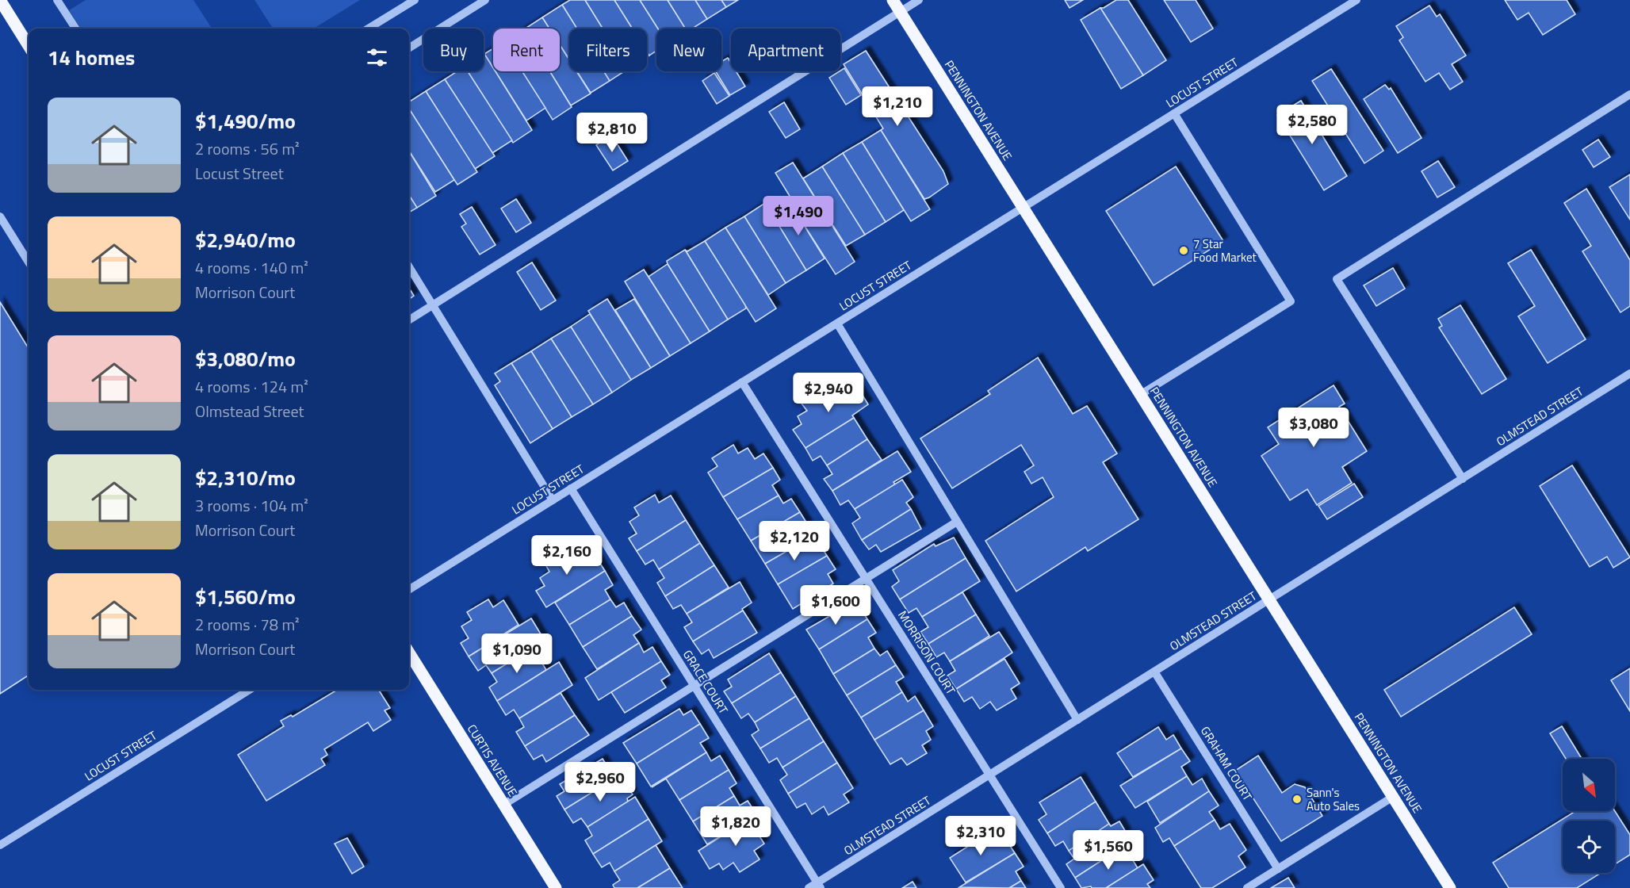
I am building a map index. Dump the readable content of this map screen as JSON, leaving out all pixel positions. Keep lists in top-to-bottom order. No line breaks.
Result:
{"streets":{"main road":["PENNINGTON AVENUE","CURTIS AVENUE"],"street":["LOCUST STREET","OLMSTEAD STREET","MORRISON COURT","GRACE COURT","GRAHAM COURT"]},"crossings":[["LOCUST STREET","PENNINGTON AVENUE"],["LOCUST STREET","MORRISON COURT"],["LOCUST STREET","GRACE COURT"],["PENNINGTON AVENUE","OLMSTEAD STREET"],["OLMSTEAD STREET","MORRISON COURT"],["OLMSTEAD STREET","GRACE COURT"],["OLMSTEAD STREET","GRAHAM COURT"]],"places":["7 Star Food Market","Sann's Auto Sales"],"north":"bottom right","page":{"chip":["Buy","Rent","Filters","New","Apartment"],"heading":"14 homes","list":[{"name":"$1,490/mo","note":"2 rooms · 56 m² · Locust Street"},{"name":"$2,940/mo","note":"4 rooms · 140 m² · Morrison Court"},{"name":"$3,080/mo","note":"4 rooms · 124 m² · Olmstead Street"},{"name":"$2,310/mo","note":"3 rooms · 104 m² · Morrison Court"},{"name":"$1,560/mo","note":"2 rooms · 78 m² · Morrison Court"}],"price":["$1,210","$2,580","$2,810","$1,490","$2,940","$3,080","$2,120","$2,160","$1,600","$1,090","$2,960","$1,820","$2,310","$1,560"]}}
